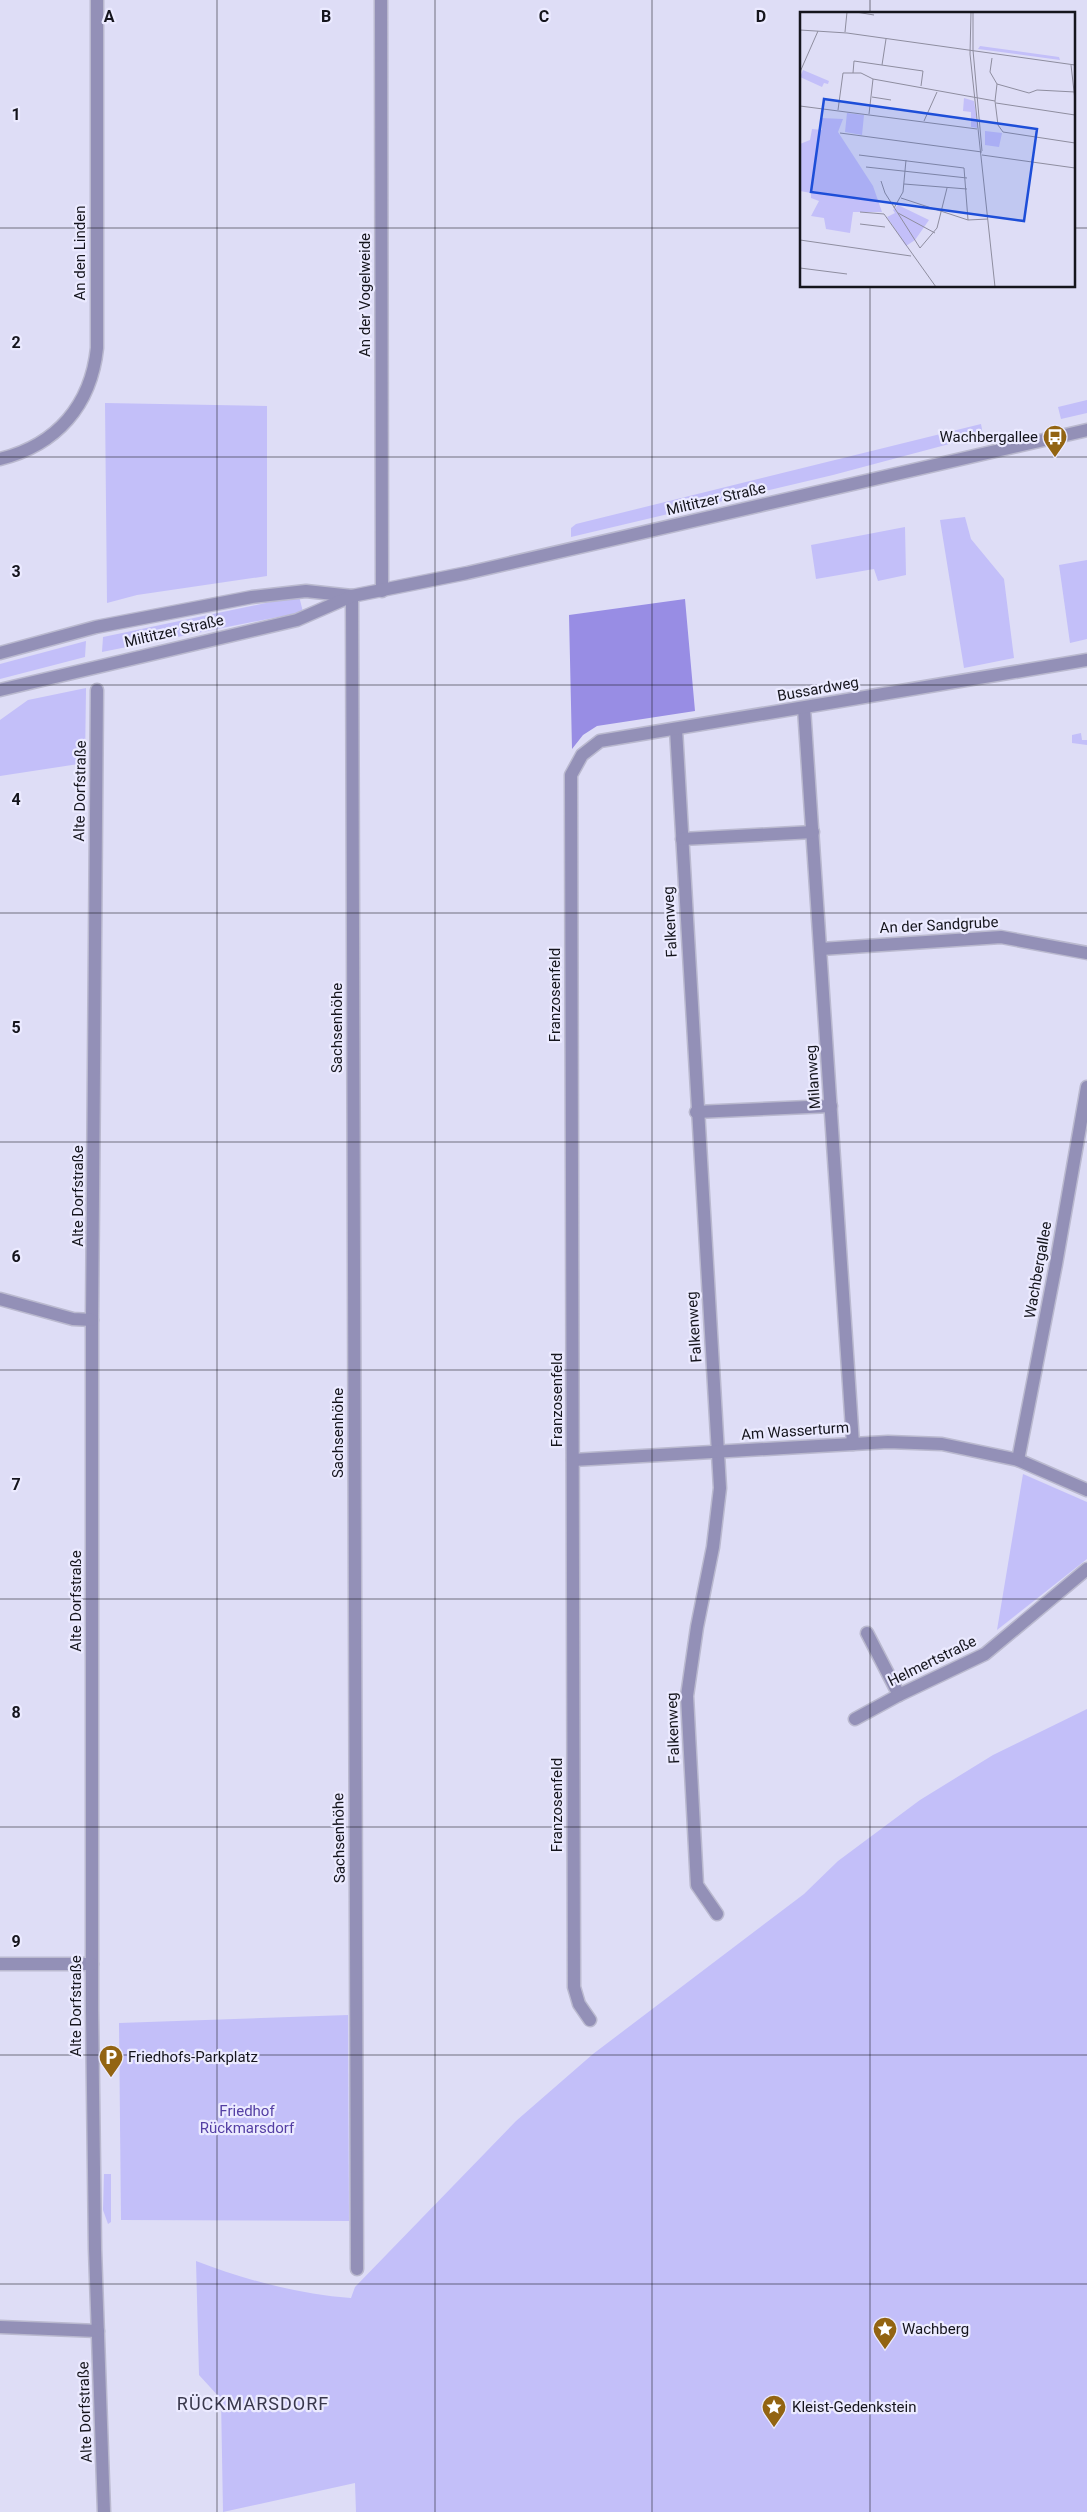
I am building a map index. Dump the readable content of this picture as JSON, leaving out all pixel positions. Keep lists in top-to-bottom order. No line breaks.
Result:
{"streets":{"street":["An den Linden","An der Vogelweide","Miltitzer Straße","Bussardweg","Alte Dorfstraße","Falkenweg","An der Sandgrube","Franzosenfeld","Sachsenhöhe","Milanweg","Wachbergallee","Am Wasserturm","Helmertstraße"]},"crossings":[["An der Vogelweide","Miltitzer Straße"],["Miltitzer Straße","Sachsenhöhe"],["Bussardweg","Falkenweg"],["Bussardweg","Franzosenfeld"],["Bussardweg","Milanweg"],["Falkenweg","Am Wasserturm"],["An der Sandgrube","Milanweg"],["Franzosenfeld","Am Wasserturm"],["Milanweg","Am Wasserturm"],["Wachbergallee","Am Wasserturm"]],"districts":["RÜCKMARSDORF"],"parks":["Friedhof Rückmarsdorf"],"places":{"bus stop":["Wachbergallee"],"parking":["Friedhofs-Parkplatz"],"place":["Wachberg","Kleist-Gedenkstein"]},"grid":{"columns":["A","B","C","D"],"rows":["1","2","3","4","5","6","7","8","9"]}}
